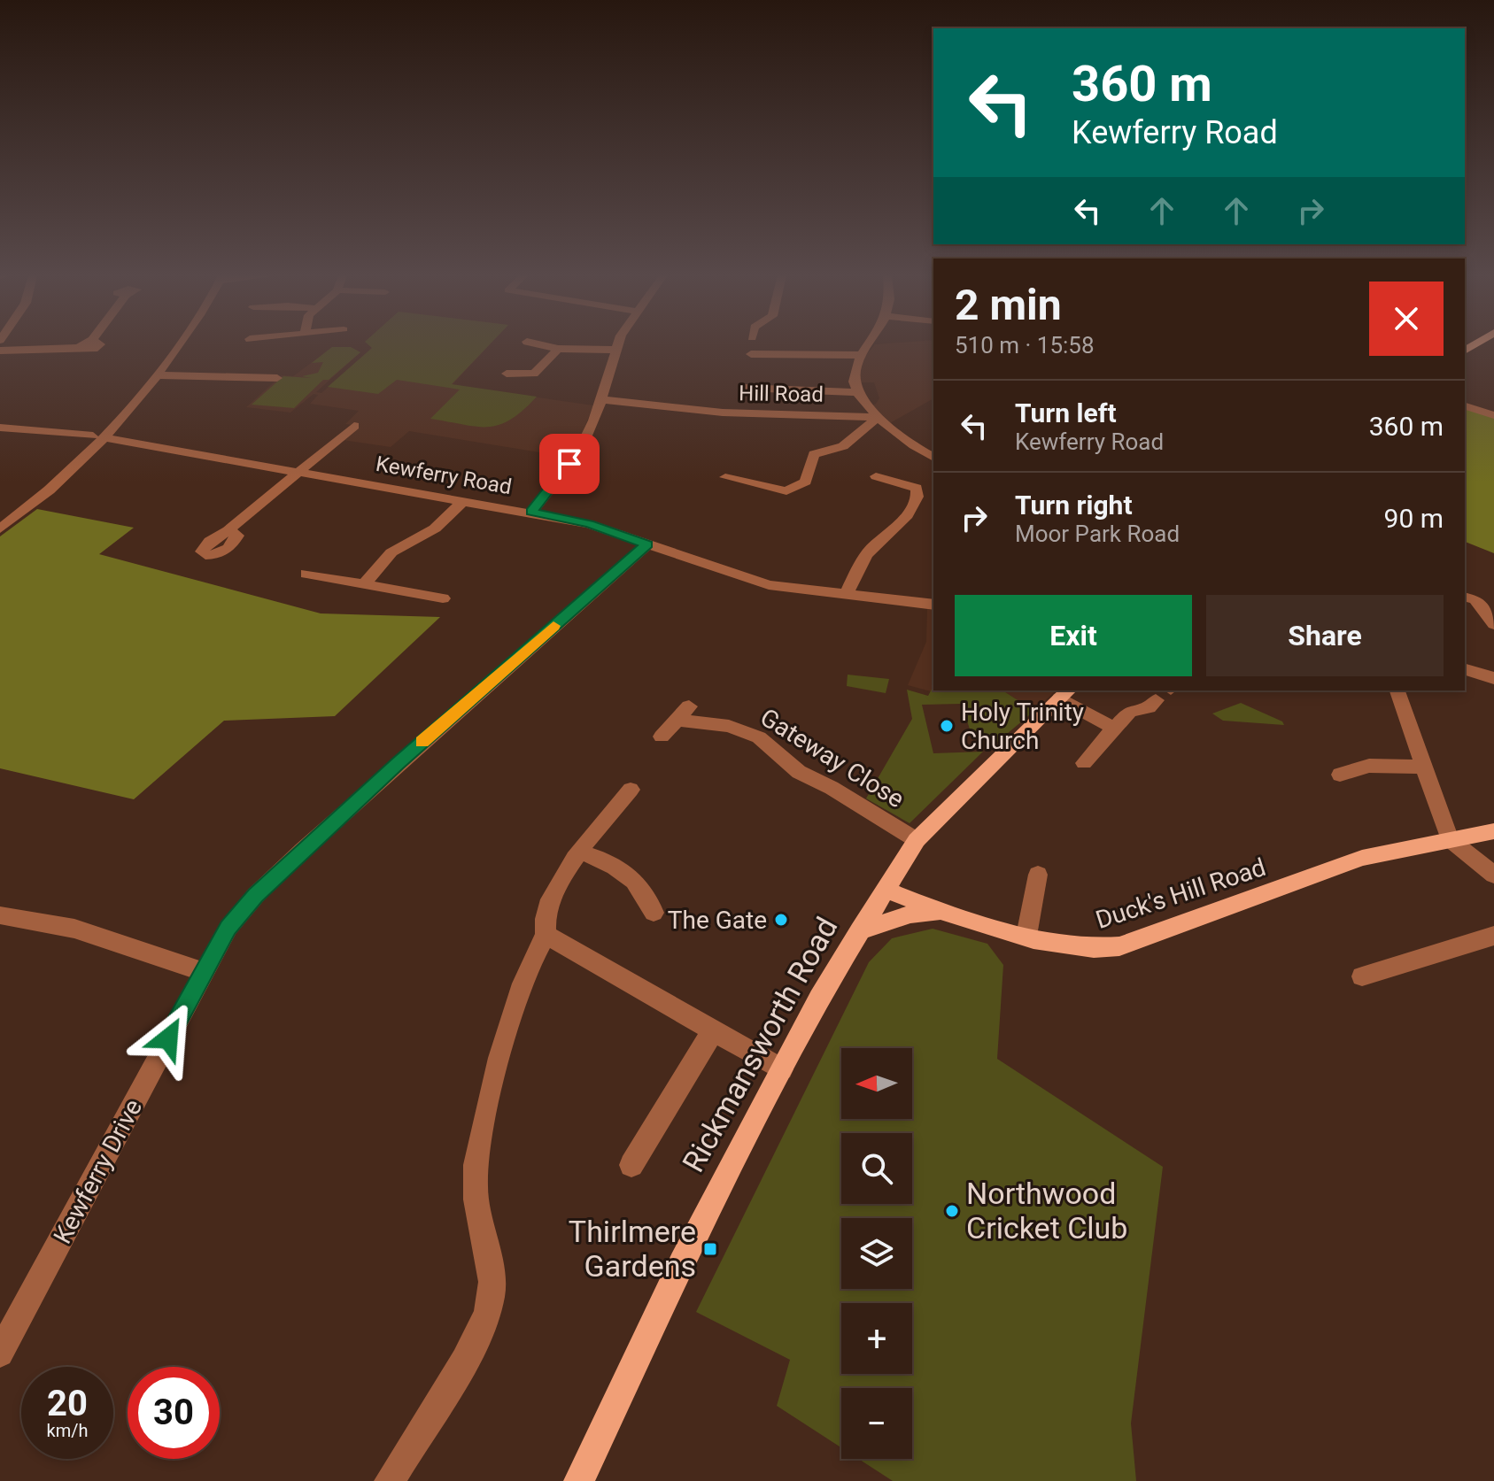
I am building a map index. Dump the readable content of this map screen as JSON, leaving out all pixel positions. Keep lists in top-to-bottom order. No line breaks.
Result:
{"streets":{"main road":["Duck's Hill Road","Rickmansworth Road"],"street":["Hill Road","Kewferry Road","Gateway Close","Kewferry Drive"]},"crossings":[["Kewferry Road","Kewferry Drive"],["Gateway Close","Rickmansworth Road"],["Duck's Hill Road","Rickmansworth Road"]],"places":{"other":["Holy Trinity Church","The Gate","Northwood Cricket Club"],"transit":["Thirlmere Gardens"]},"north":"left","page":{"turn":["360 m","Kewferry Road"],"heading":["2 min","510 m · 15:58"],"list":[{"name":"Turn left","note":"Kewferry Road","value":"360 m"},{"name":"Turn right","note":"Moor Park Road","value":"90 m"}],"buttons":["Exit","Share"],"map_buttons":["+","−"],"speed":"20 km/h","limit":"30"}}
